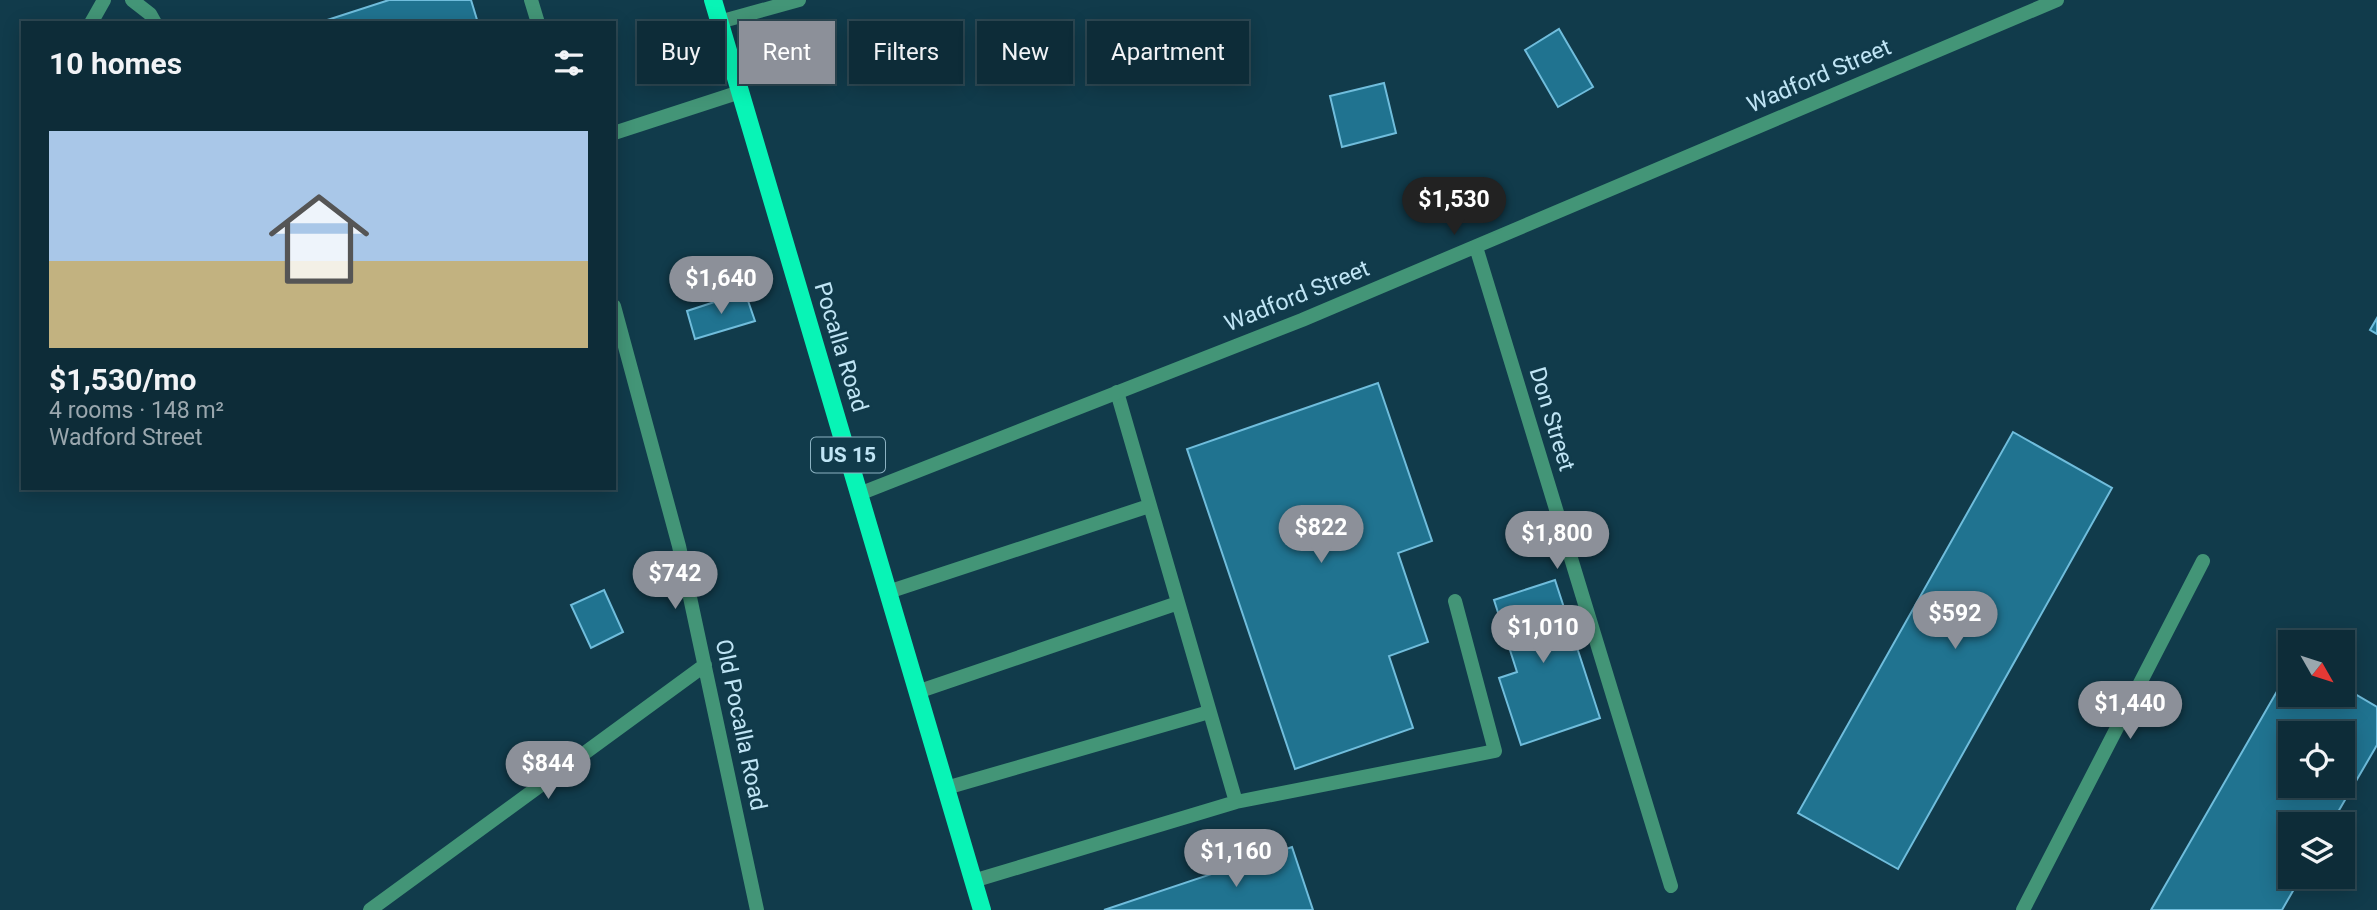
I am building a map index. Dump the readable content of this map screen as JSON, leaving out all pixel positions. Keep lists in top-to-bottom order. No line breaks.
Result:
{"streets":{"main road":["Pocalla Road","US 15"],"street":["Wadford Street","Don Street","Old Pocalla Road"]},"crossings":[["Wadford Street","Pocalla Road"],["Wadford Street","Don Street"]],"north":"bottom right","page":{"chip":["Buy","Rent","Filters","New","Apartment"],"heading":"10 homes","list":[{"name":"$1,530/mo","note":"4 rooms · 148 m² · Wadford Street"}],"price":["$1,530","$1,640","$822","$1,800","$742","$592","$1,010","$1,440","$844","$1,160"]}}
